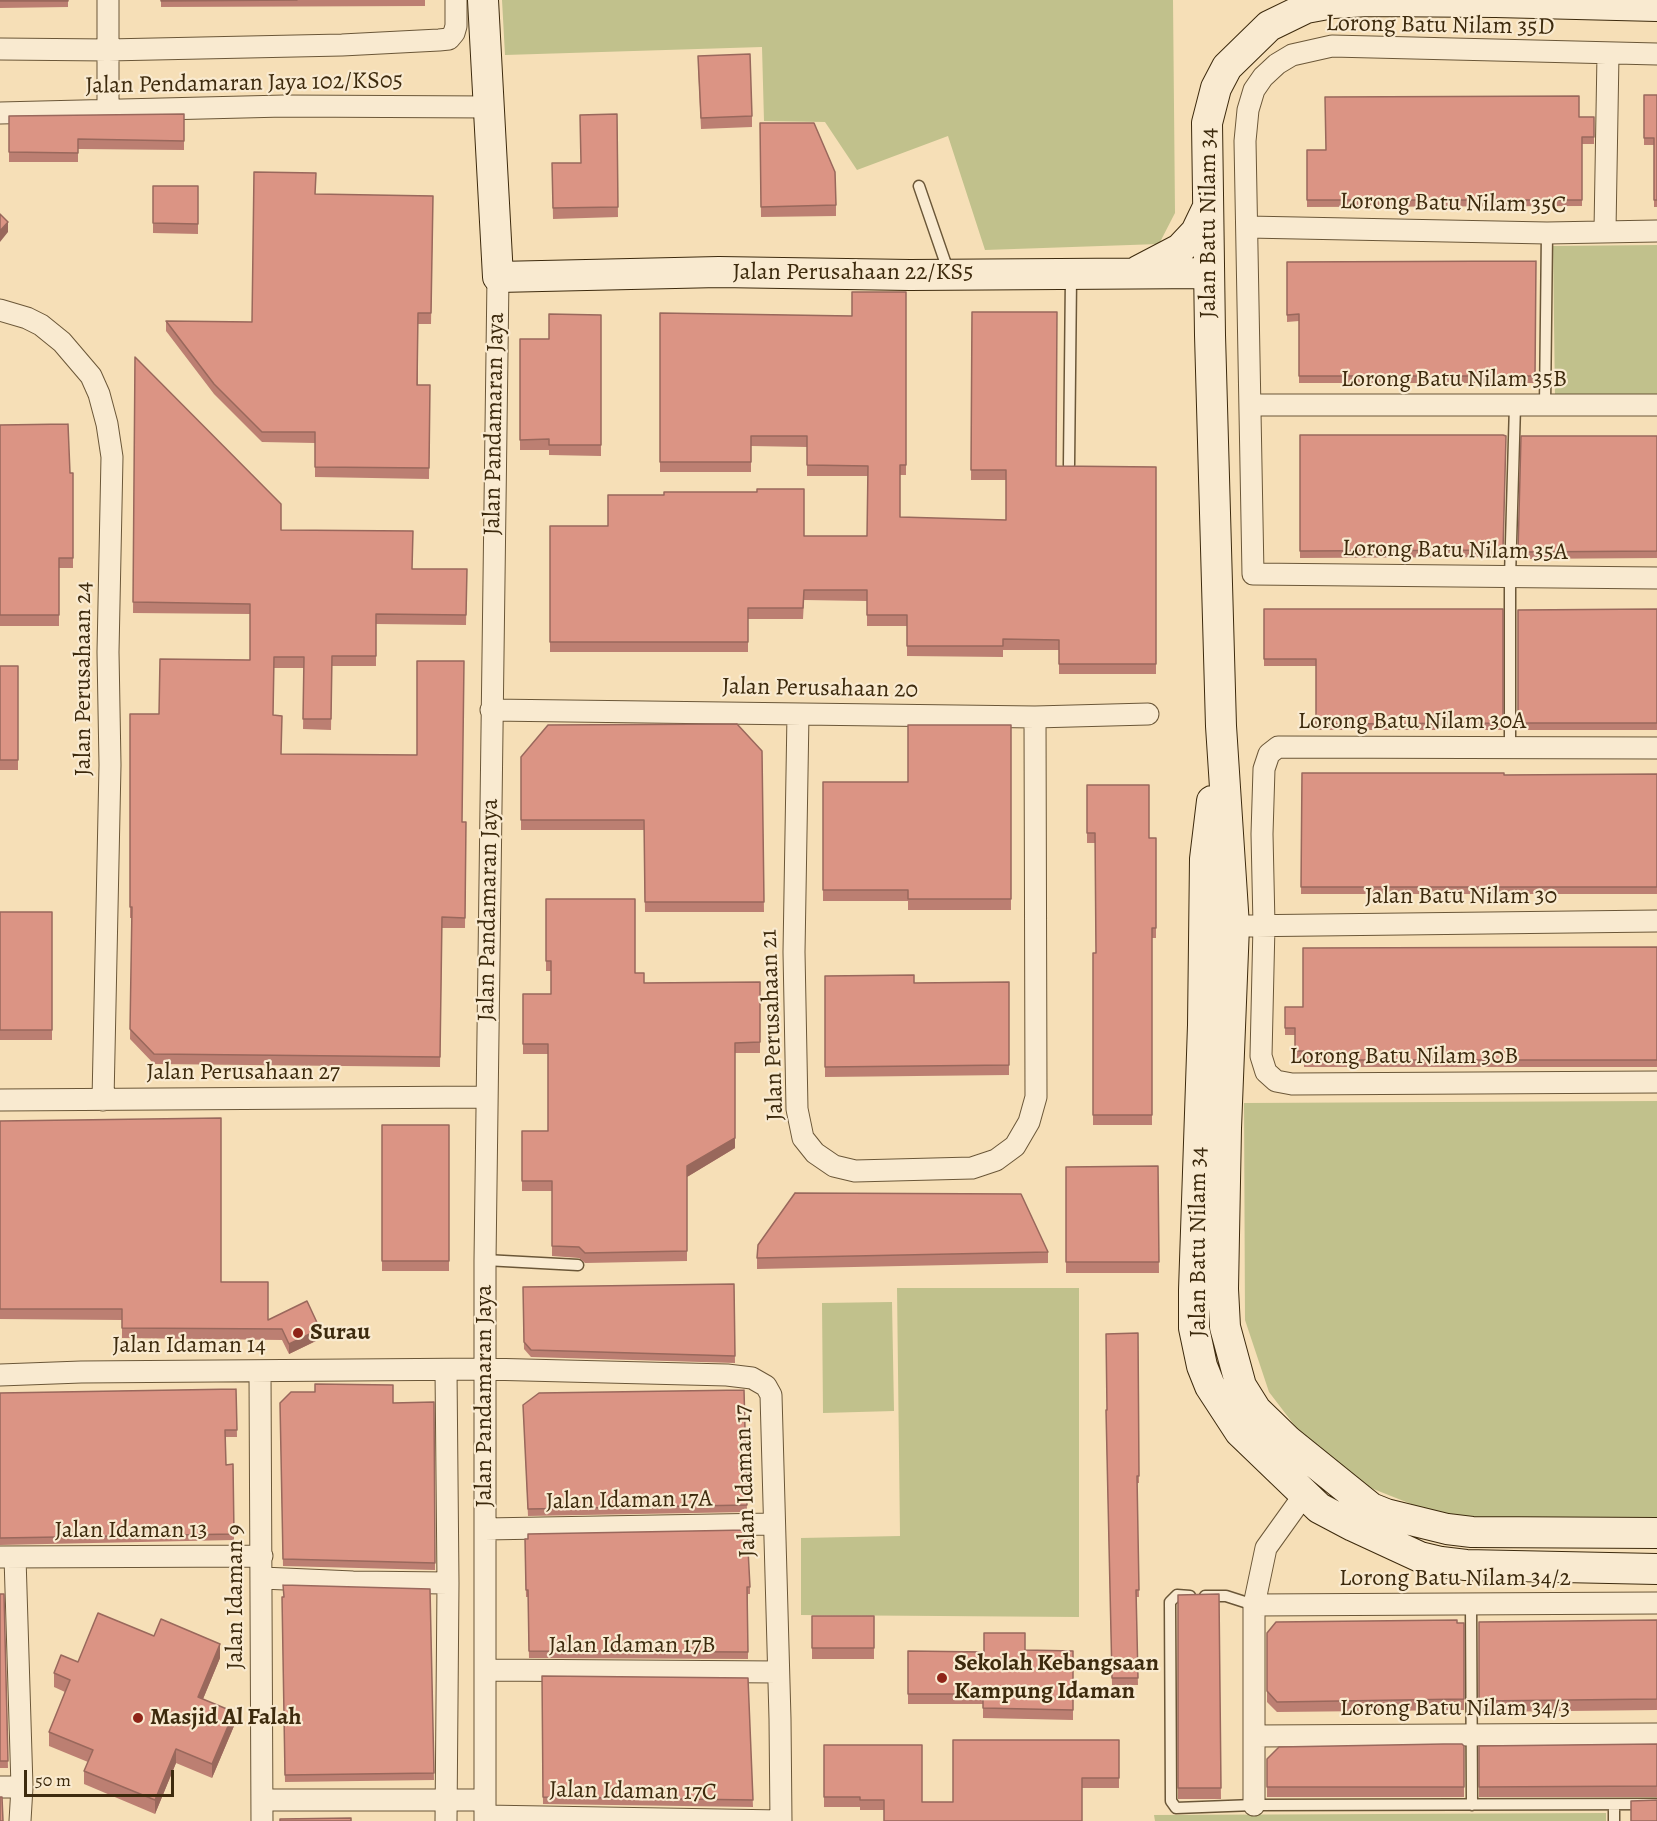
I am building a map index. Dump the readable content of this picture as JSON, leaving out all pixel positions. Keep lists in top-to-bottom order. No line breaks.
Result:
{"streets":{"street":["Lorong Batu Nilam 35D","Jalan Pendamaran Jaya 102/KS05","Lorong Batu Nilam 35C","Jalan Batu Nilam 34","Jalan Perusahaan 22/KS5","Lorong Batu Nilam 35B","Jalan Pandamaran Jaya","Lorong Batu Nilam 35A","Jalan Perusahaan 24","Jalan Perusahaan 20","Lorong Batu Nilam 30A","Jalan Batu Nilam 30","Jalan Perusahaan 21","Lorong Batu Nilam 30B","Jalan Perusahaan 27","Jalan Idaman 14","Jalan Idaman 17","Jalan Idaman 17A","Jalan Idaman 13","Lorong Batu Nilam 34/2","Jalan Idaman 9","Jalan Idaman 17B","Lorong Batu Nilam 34/3","Jalan Idaman 17C"]},"crossings":[["Lorong Batu Nilam 35D","Lorong Batu Nilam 35C"],["Lorong Batu Nilam 35D","Lorong Batu Nilam 35B"],["Lorong Batu Nilam 35D","Lorong Batu Nilam 35A"],["Jalan Pendamaran Jaya 102/KS05","Jalan Pandamaran Jaya"],["Jalan Batu Nilam 34","Jalan Perusahaan 22/KS5"],["Jalan Batu Nilam 34","Jalan Batu Nilam 30"],["Jalan Perusahaan 22/KS5","Jalan Pandamaran Jaya"],["Jalan Pandamaran Jaya","Jalan Perusahaan 20"],["Jalan Pandamaran Jaya","Jalan Perusahaan 27"],["Jalan Pandamaran Jaya","Jalan Idaman 14"],["Jalan Pandamaran Jaya","Jalan Idaman 17"],["Jalan Pandamaran Jaya","Jalan Idaman 17A"],["Jalan Pandamaran Jaya","Jalan Idaman 17B"],["Jalan Pandamaran Jaya","Jalan Idaman 17C"],["Jalan Perusahaan 24","Jalan Perusahaan 27"],["Jalan Perusahaan 20","Jalan Perusahaan 21"],["Lorong Batu Nilam 30A","Jalan Batu Nilam 30"],["Lorong Batu Nilam 30A","Lorong Batu Nilam 30B"],["Jalan Batu Nilam 30","Lorong Batu Nilam 30B"],["Jalan Idaman 14","Jalan Idaman 17"],["Jalan Idaman 14","Jalan Idaman 9"],["Jalan Idaman 17","Jalan Idaman 17A"],["Jalan Idaman 17","Jalan Idaman 17B"],["Jalan Idaman 17","Jalan Idaman 17C"],["Jalan Idaman 13","Jalan Idaman 9"],["Jalan Idaman 9","Jalan Idaman 17C"]],"places":["Surau","Sekolah Kebangsaan Kampung Idaman","Masjid Al Falah"],"scale_bar":"50 m"}
